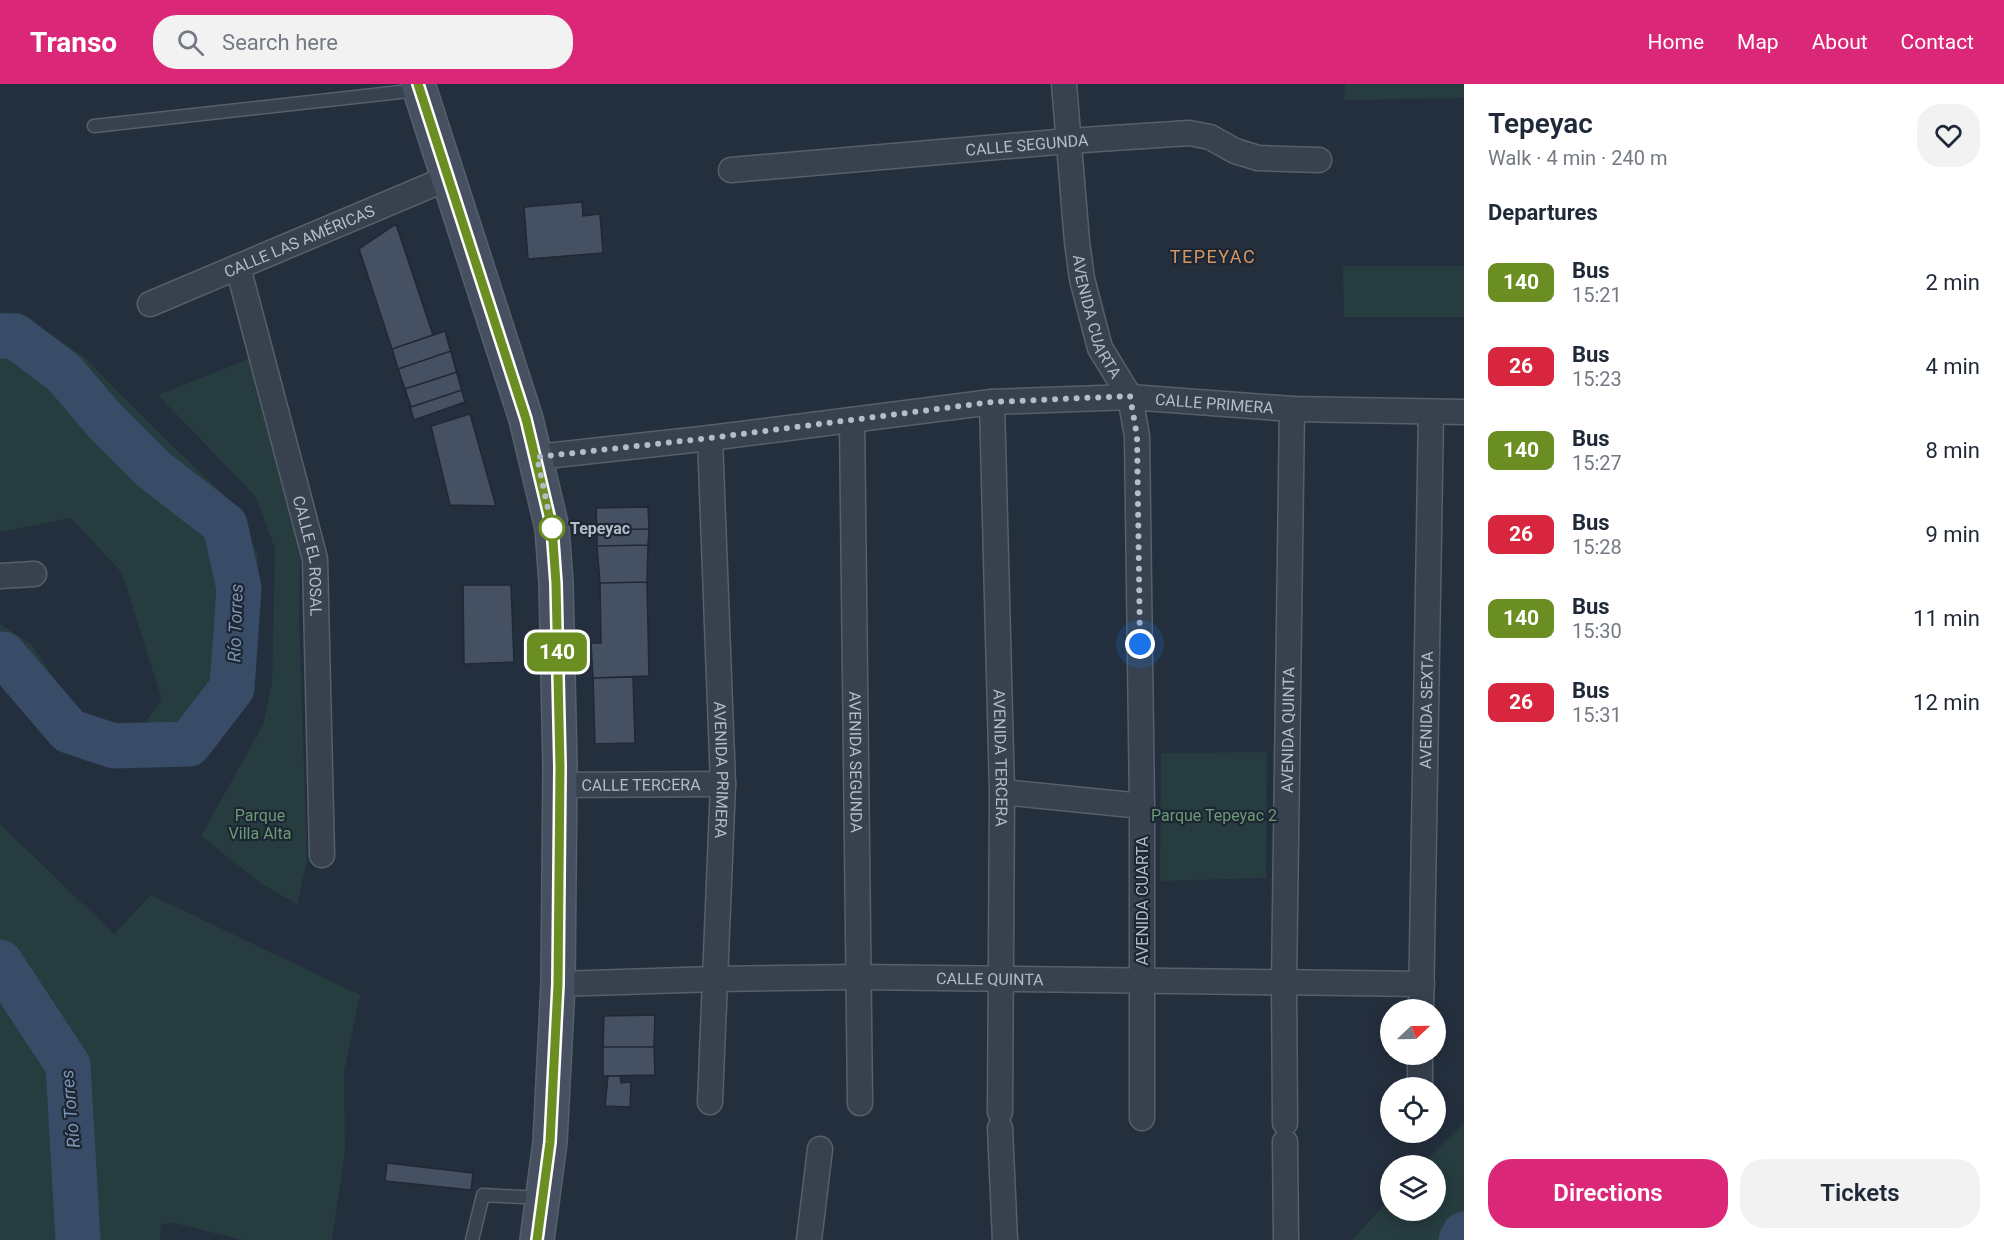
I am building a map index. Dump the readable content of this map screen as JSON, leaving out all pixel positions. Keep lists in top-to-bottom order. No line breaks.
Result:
{"streets":{"street":["CALLE SEGUNDA","CALLE LAS AMÉRICAS","AVENIDA CUARTA","CALLE PRIMERA","CALLE EL ROSAL","AVENIDA SEXTA","AVENIDA QUINTA","AVENIDA TERCERA","AVENIDA SEGUNDA","AVENIDA PRIMERA","CALLE TERCERA","CALLE QUINTA"]},"crossings":[["CALLE SEGUNDA","AVENIDA CUARTA"],["CALLE LAS AMÉRICAS","CALLE EL ROSAL"],["AVENIDA CUARTA","CALLE PRIMERA"],["AVENIDA CUARTA","CALLE QUINTA"],["CALLE PRIMERA","AVENIDA SEXTA"],["CALLE PRIMERA","AVENIDA QUINTA"],["CALLE PRIMERA","AVENIDA TERCERA"],["CALLE PRIMERA","AVENIDA SEGUNDA"],["CALLE PRIMERA","AVENIDA PRIMERA"],["AVENIDA SEXTA","CALLE QUINTA"],["AVENIDA QUINTA","CALLE QUINTA"],["AVENIDA TERCERA","CALLE QUINTA"],["AVENIDA SEGUNDA","CALLE QUINTA"],["AVENIDA PRIMERA","CALLE TERCERA"],["AVENIDA PRIMERA","CALLE QUINTA"]],"districts":["TEPEYAC"],"water":["Río Torres"],"parks":["Parque Villa Alta","Parque Tepeyac 2"],"places":["Tepeyac"],"lines":["bus line 140"],"north":"right","page":{"header":"Transo","search":"Search here","nav":["Home","Map","About","Contact"],"on_map":"140","heading":[["Tepeyac","Walk · 4 min · 240 m"],"Departures"],"list":[{"mark":"140","name":"Bus","note":"15:21","value":"2 min"},{"mark":"26","name":"Bus","note":"15:23","value":"4 min"},{"mark":"140","name":"Bus","note":"15:27","value":"8 min"},{"mark":"26","name":"Bus","note":"15:28","value":"9 min"},{"mark":"140","name":"Bus","note":"15:30","value":"11 min"},{"mark":"26","name":"Bus","note":"15:31","value":"12 min"}],"buttons":["Directions","Tickets"]}}
